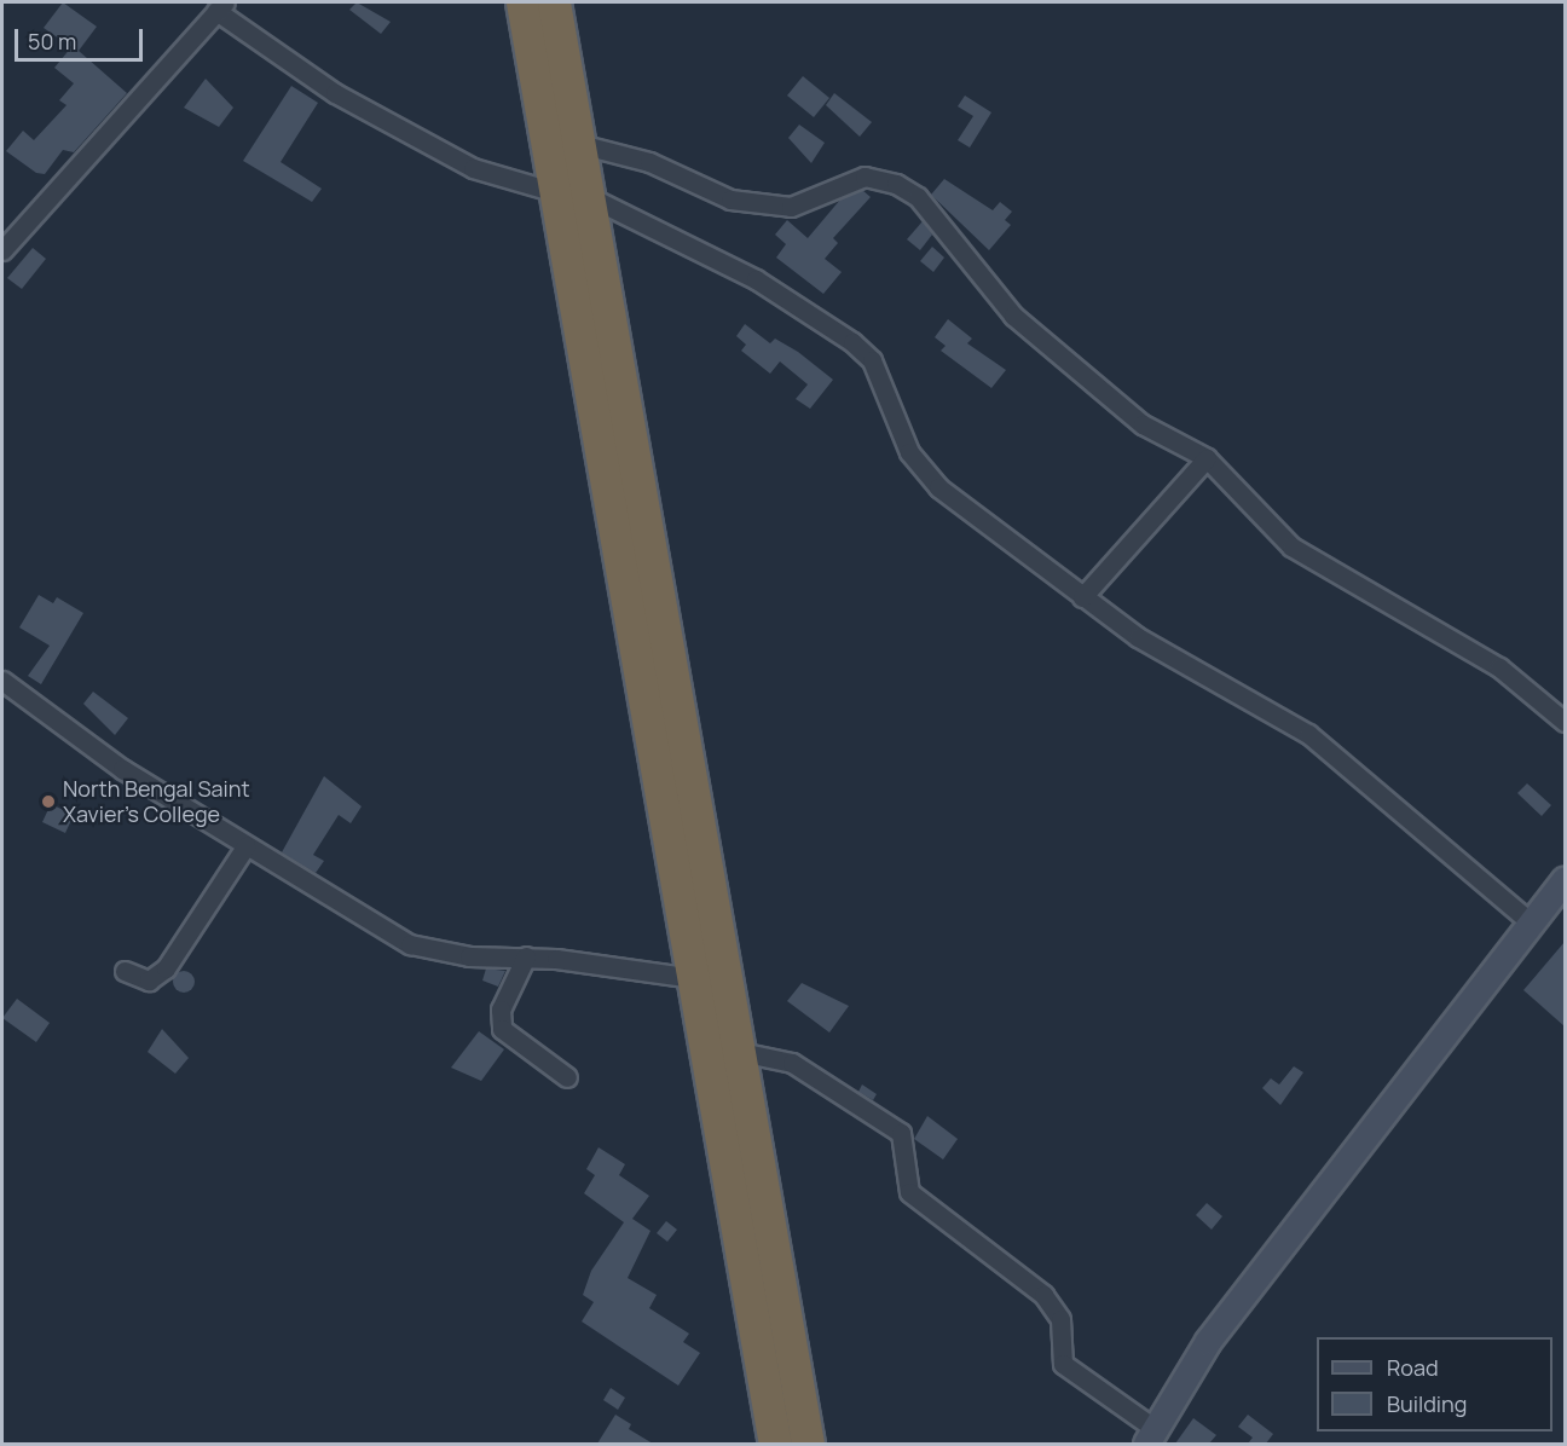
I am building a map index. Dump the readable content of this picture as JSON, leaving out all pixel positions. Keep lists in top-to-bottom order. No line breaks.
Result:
{"places":["North Bengal Saint Xavier's College"],"legend":["Road","Building"],"scale_bar":"50 m"}
